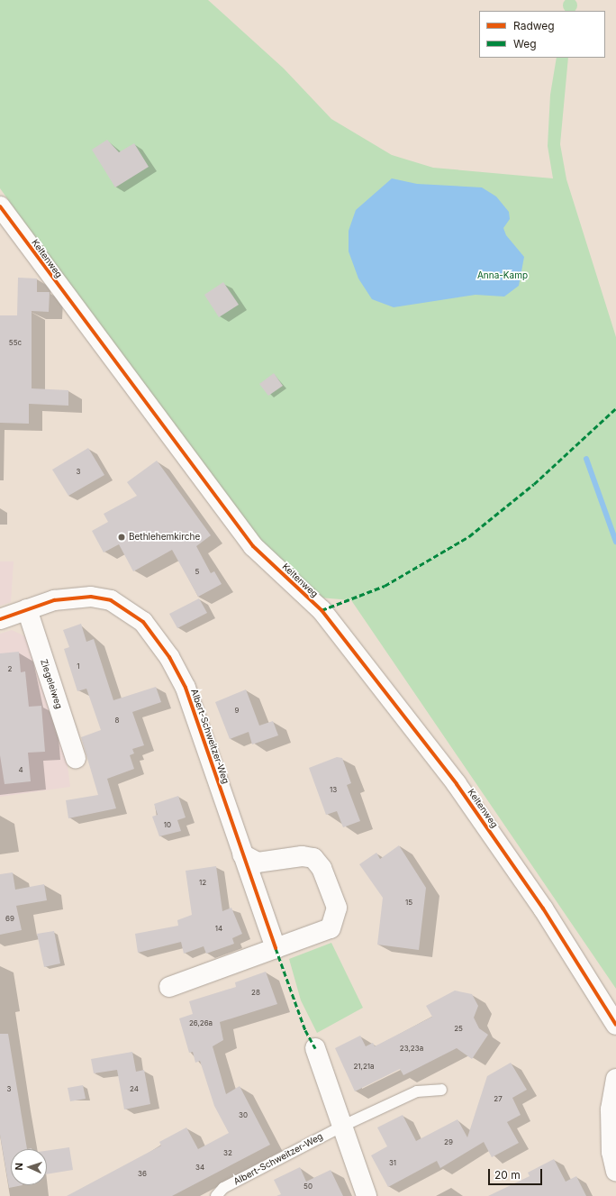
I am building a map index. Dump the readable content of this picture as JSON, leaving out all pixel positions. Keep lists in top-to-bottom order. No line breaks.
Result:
{"streets":{"street":["Keltenweg","Ziegeleiweg","Albert-Schweitzer-Weg"]},"crossings":[["Ziegeleiweg","Albert-Schweitzer-Weg"]],"parks":["Anna-Kamp"],"places":["Bethlehemkirche"],"house_numbers":["55c","3","5","1","2","9","8","4","13","10","12","15","69","14","28","26,26a","25","23,23a","21,21a","3","24","27","30","29","32","31","34","36","50"],"legend":["Radweg","Weg"],"scale_bar":"20 m","north":"left"}
